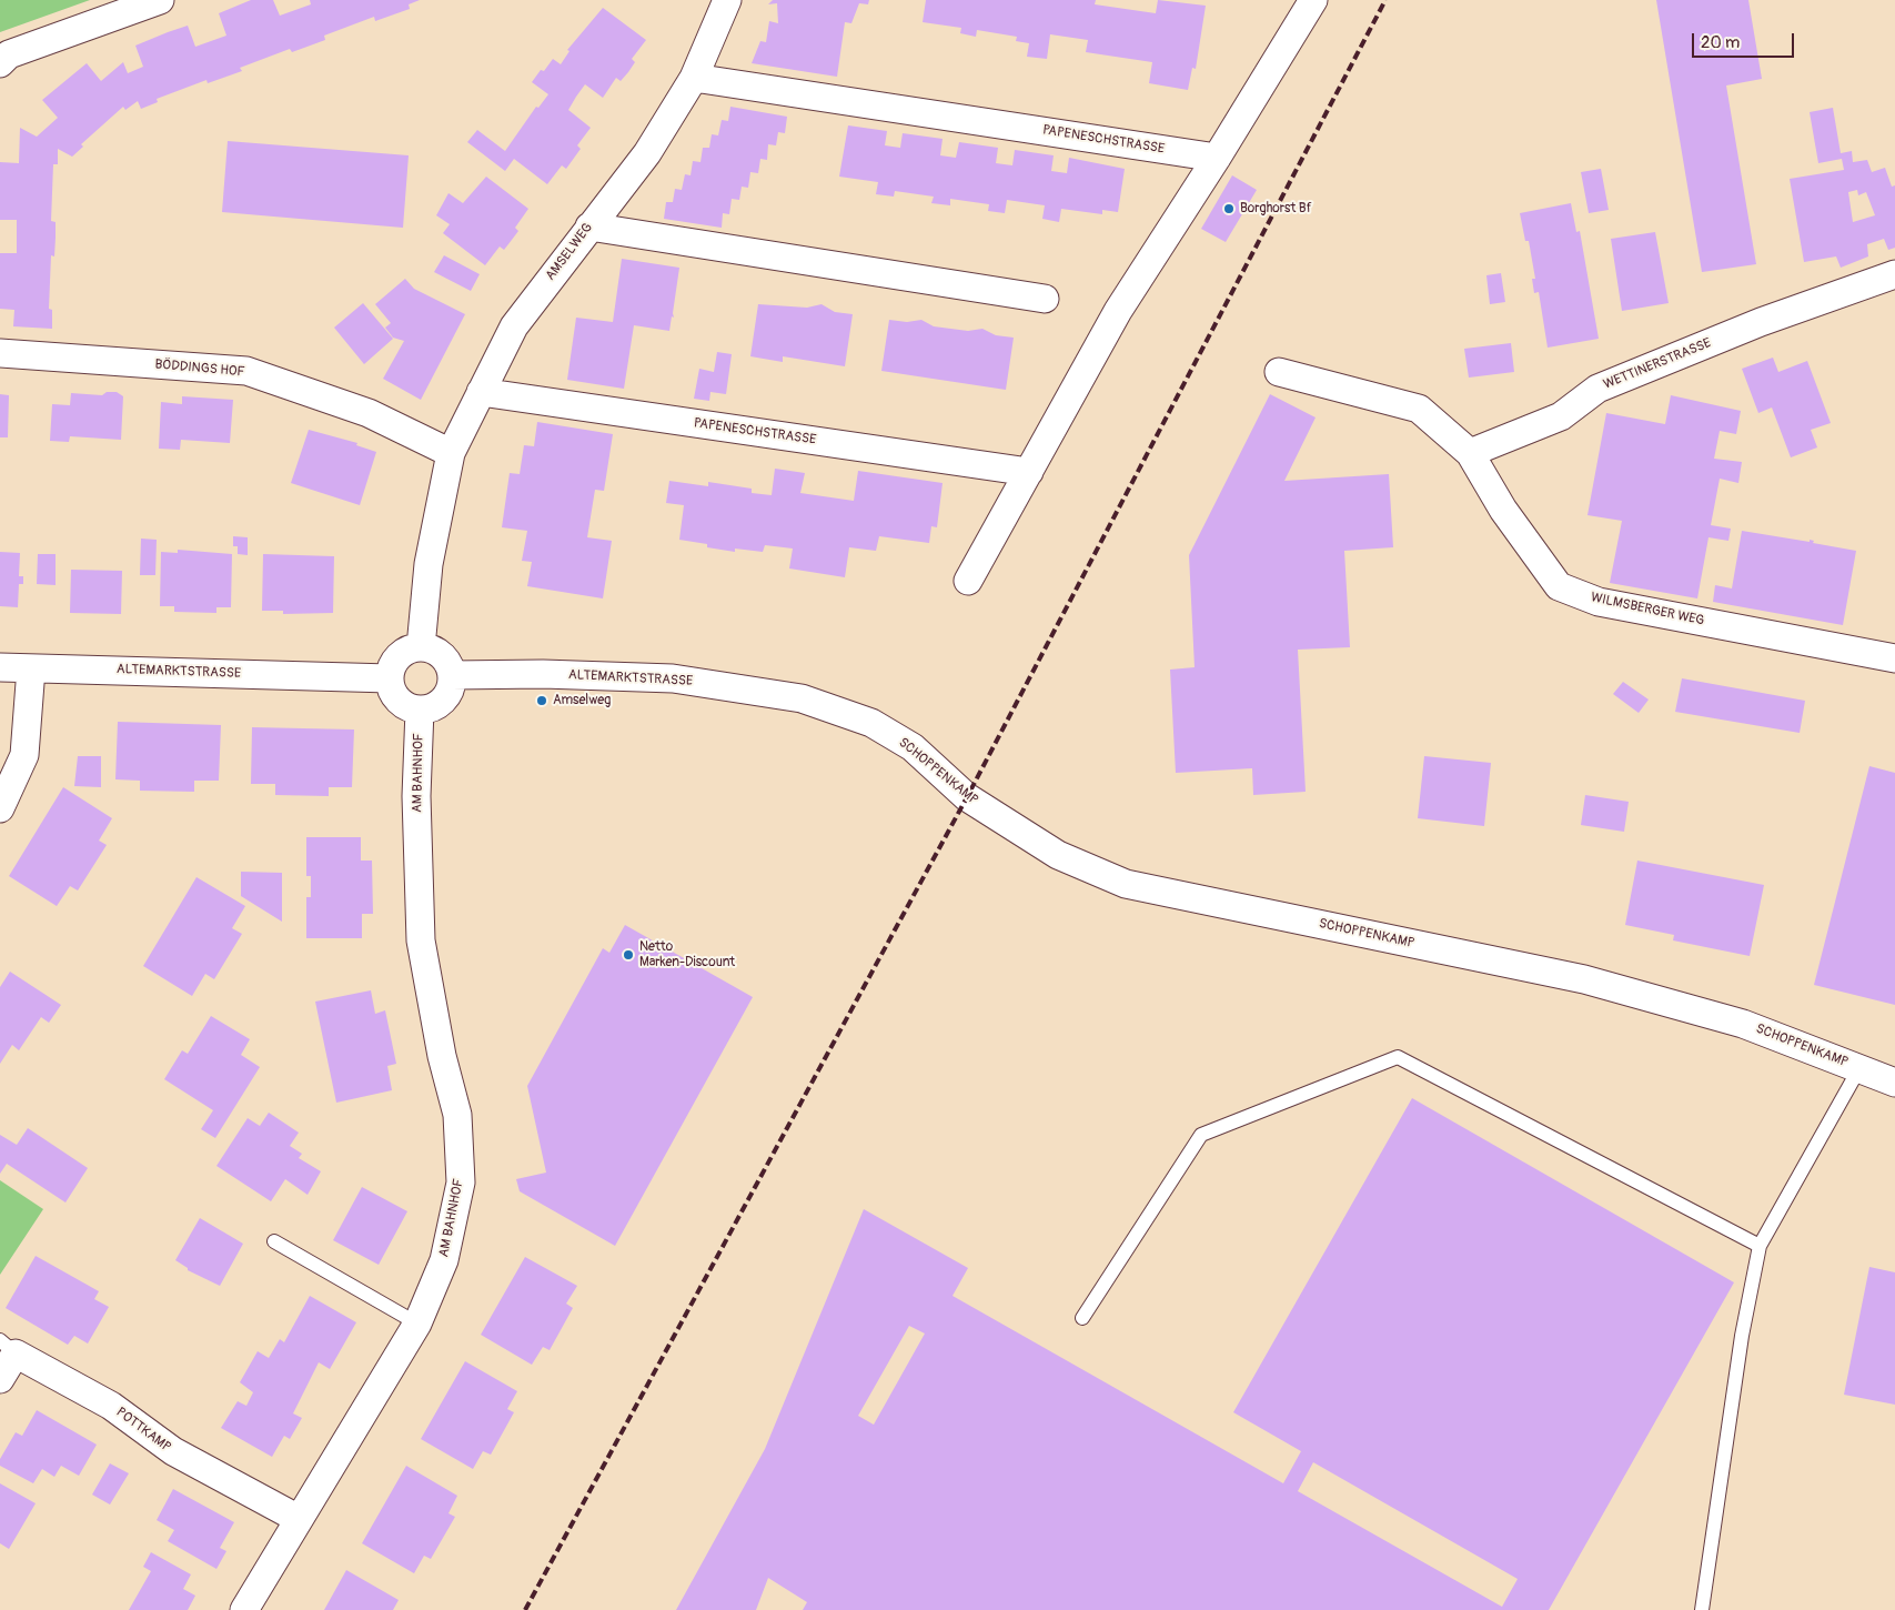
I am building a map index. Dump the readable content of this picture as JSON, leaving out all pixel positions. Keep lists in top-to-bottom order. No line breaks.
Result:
{"streets":{"street":["PAPENESCHSTRASSE","AMSELWEG","WETTINERSTRASSE","BÖDDINGS HOF","WILMSBERGER WEG","ALTEMARKTSTRASSE","SCHOPPENKAMP","AM BAHNHOF","POTTKAMP"]},"crossings":[["PAPENESCHSTRASSE","AMSELWEG"],["AMSELWEG","BÖDDINGS HOF"],["AMSELWEG","ALTEMARKTSTRASSE"],["AMSELWEG","AM BAHNHOF"],["WETTINERSTRASSE","WILMSBERGER WEG"],["ALTEMARKTSTRASSE","SCHOPPENKAMP"],["ALTEMARKTSTRASSE","AM BAHNHOF"],["AM BAHNHOF","POTTKAMP"]],"places":["Borghorst Bf","Amselweg","Netto Marken-Discount"],"scale_bar":"20 m"}
